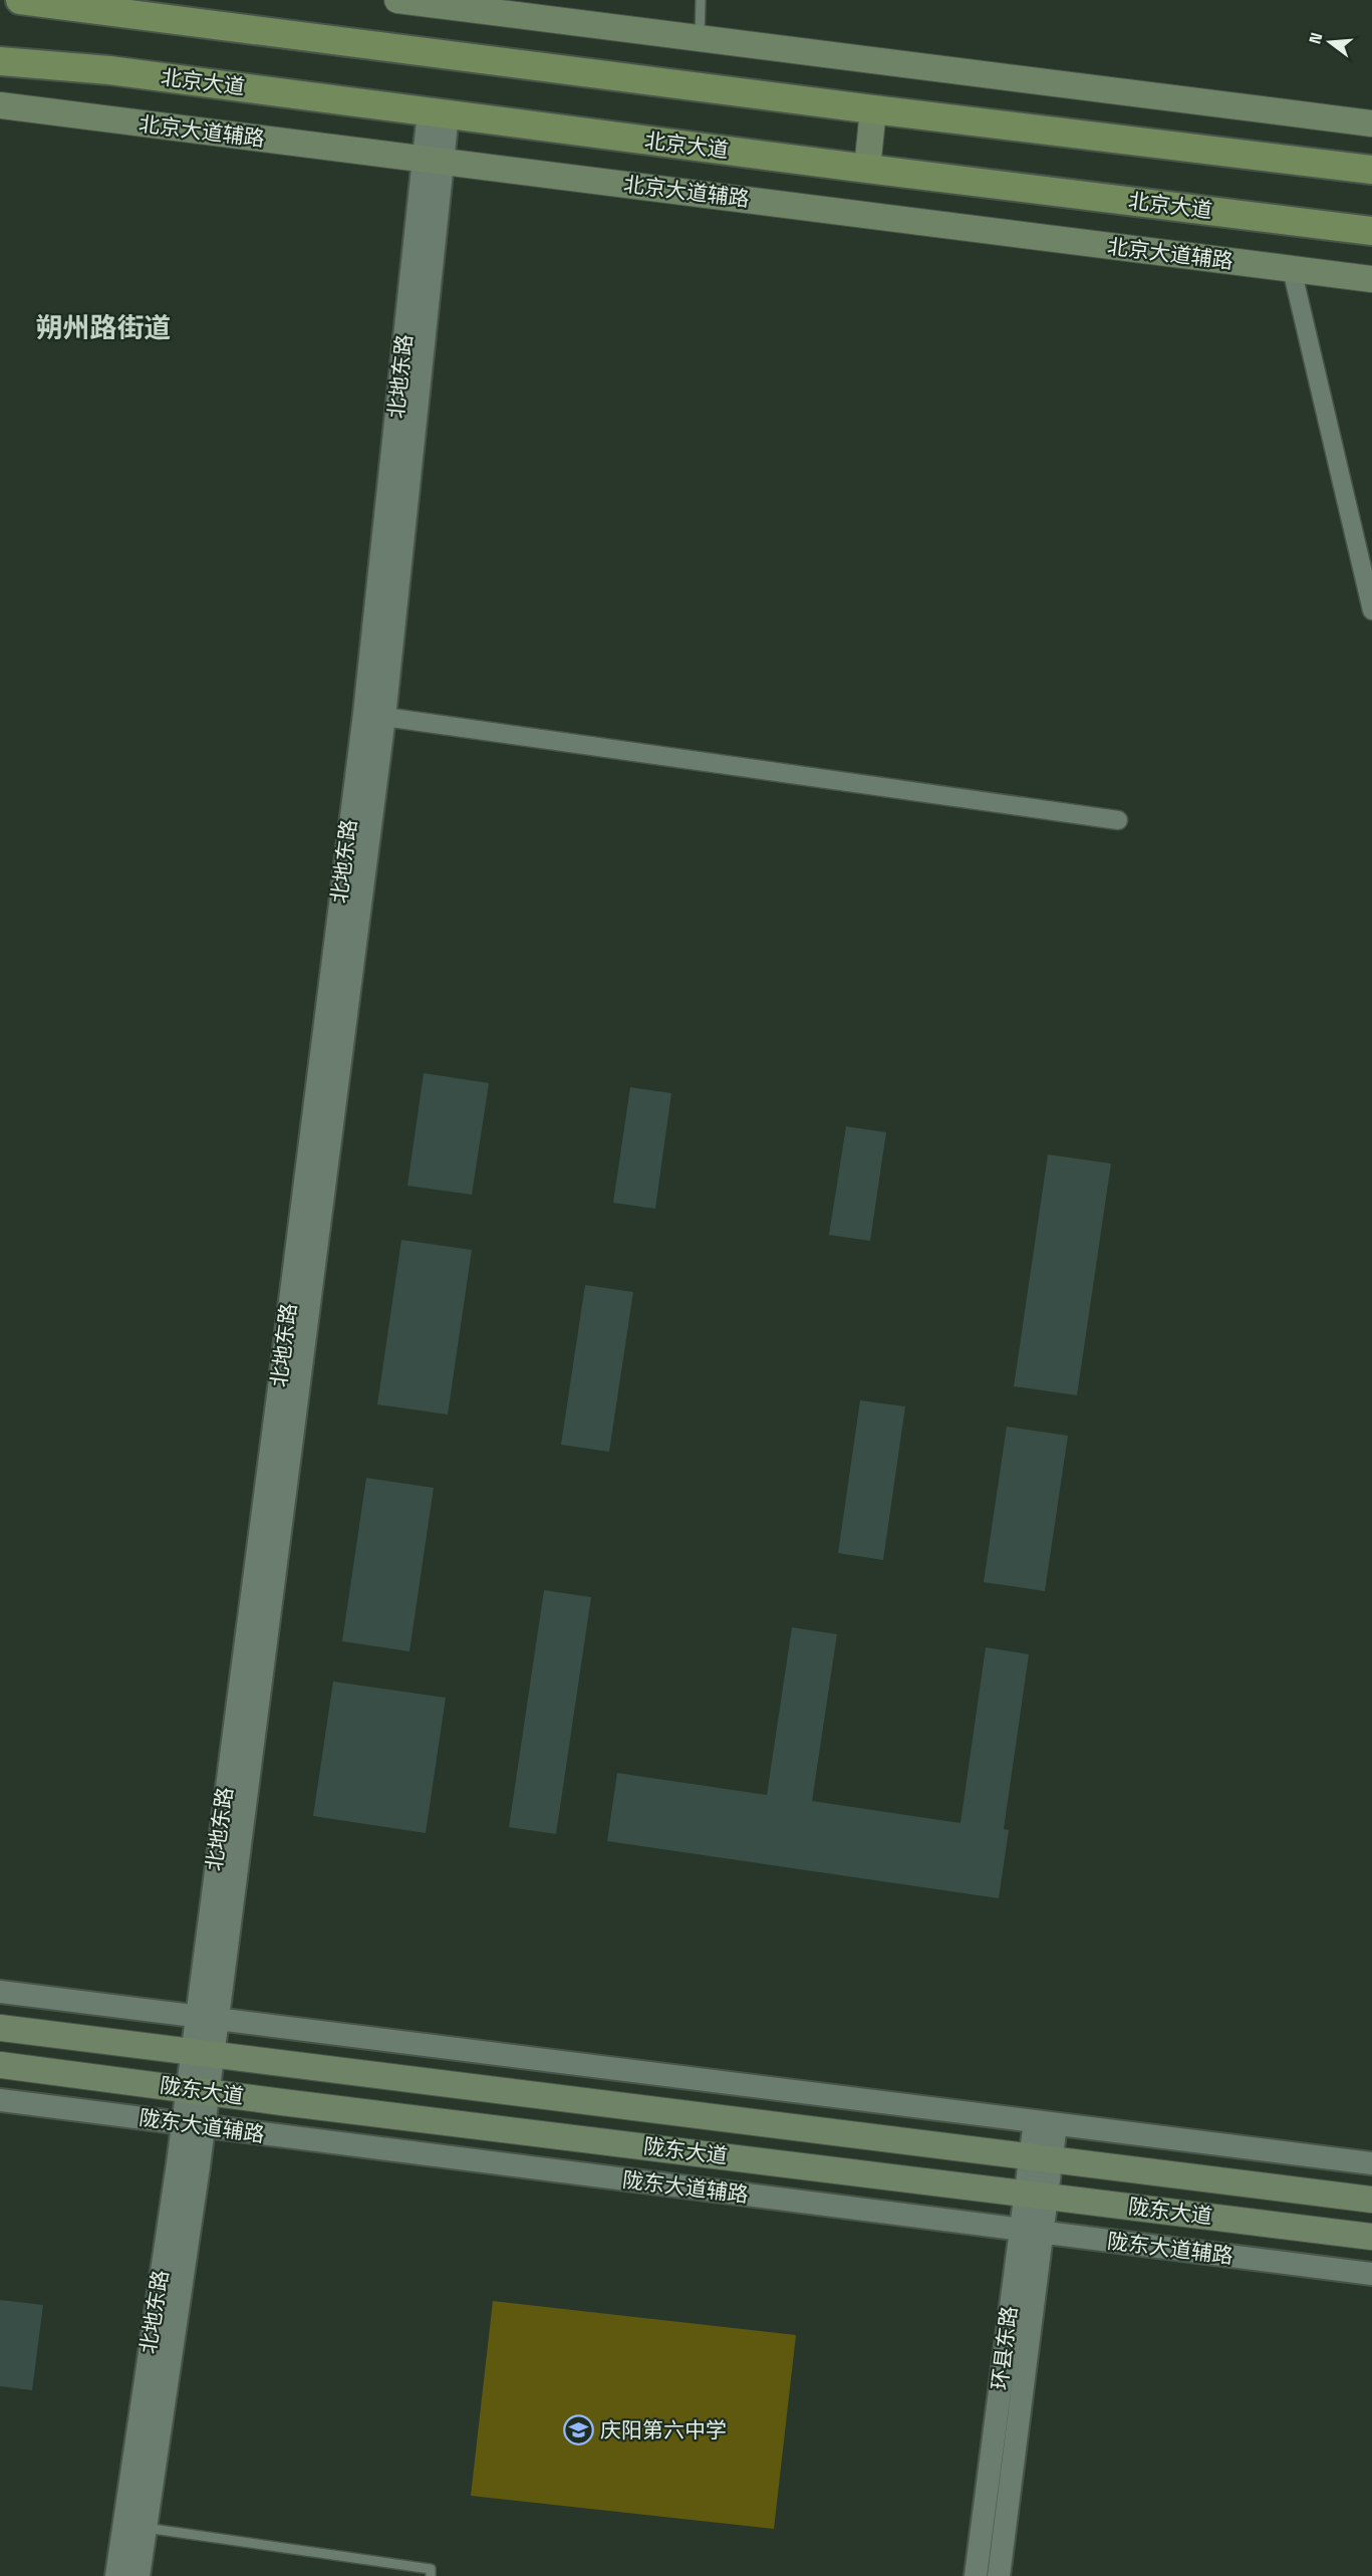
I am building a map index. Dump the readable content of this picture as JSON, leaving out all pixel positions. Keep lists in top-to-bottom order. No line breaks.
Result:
{"streets":{"main road":["北京大道","北京大道辅路","陇东大道"],"street":["北地东路","陇东大道辅路","环县东路"]},"crossings":[["北京大道","北地东路"],["北京大道辅路","北地东路"],["北地东路","陇东大道"],["北地东路","陇东大道辅路"],["陇东大道","环县东路"],["陇东大道辅路","环县东路"]],"districts":["朔州路街道"],"places":{"school or university":["庆阳第六中学"]},"north":"left"}
